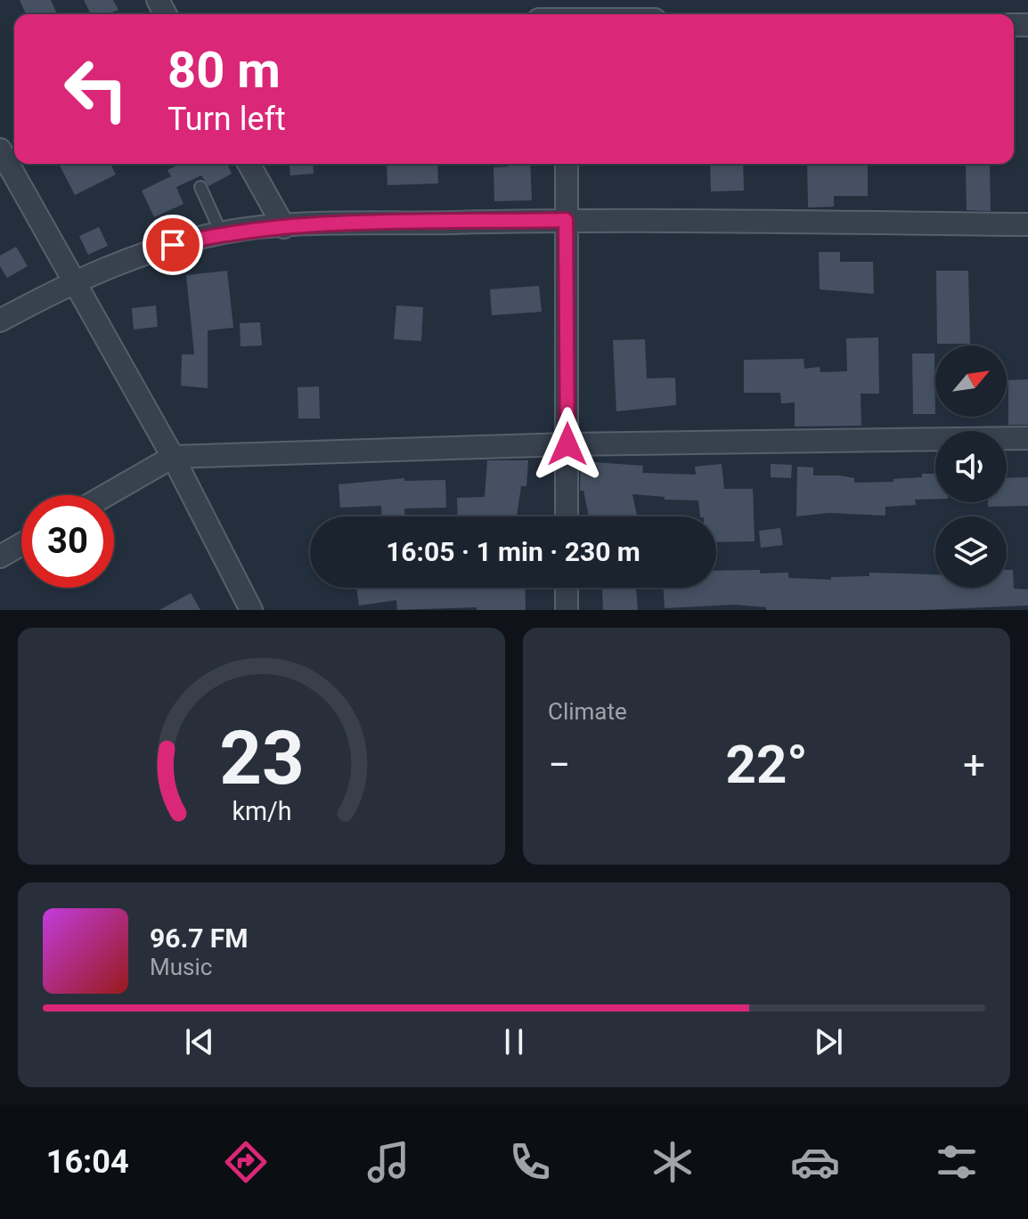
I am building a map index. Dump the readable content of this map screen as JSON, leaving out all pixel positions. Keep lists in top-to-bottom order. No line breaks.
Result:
{"north":"top right","page":{"turn":["80 m","Turn left"],"limit":"30","trip":"16:05 · 1 min · 230 m","tile":"Climate","heat":["−","22°","+"],"song":["96.7 FM","Music"],"tabs":"16:04","gauge":["23","km/h"]}}
